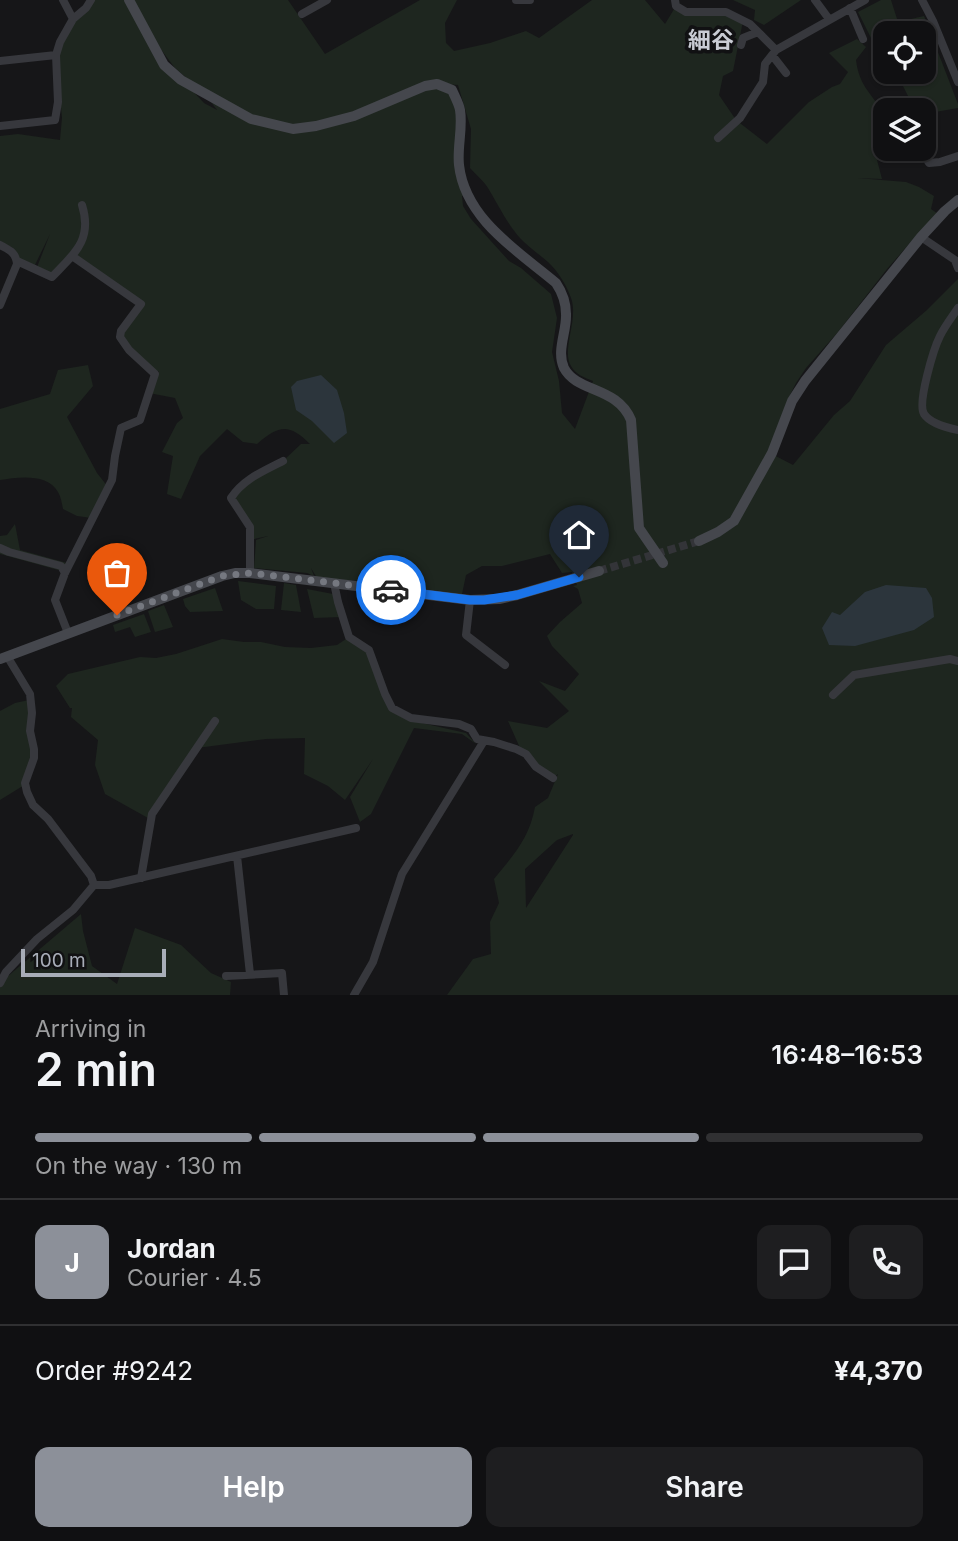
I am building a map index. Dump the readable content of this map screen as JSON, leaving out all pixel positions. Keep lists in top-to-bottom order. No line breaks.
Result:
{"districts":["細谷"],"scale_bar":"100 m","page":{"scale":"100 m","heading":["2 min","Arriving in","16:48–16:53"],"panel":["Jordan","Courier · 4.5","Order #9242","¥4,370"],"bar":"On the way · 130 m","round":"J","buttons":["Help","Share"]}}
